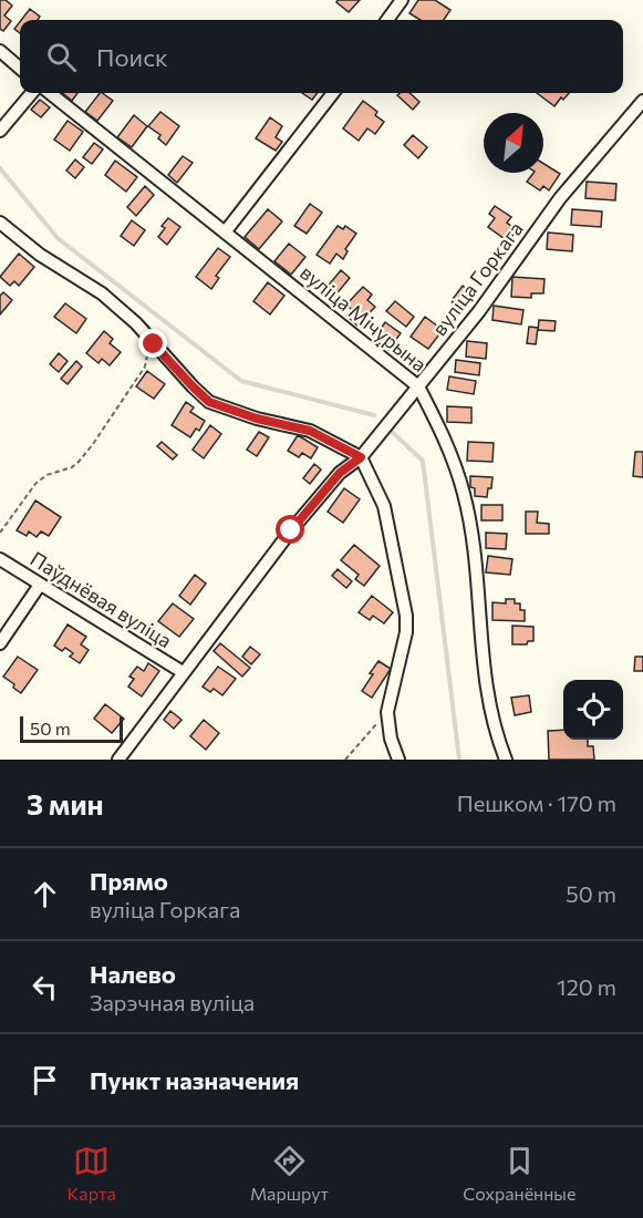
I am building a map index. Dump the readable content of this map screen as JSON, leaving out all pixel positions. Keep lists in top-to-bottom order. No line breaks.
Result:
{"streets":{"street":["вуліца Горкага","вуліца Мічурына","Паўднёвая вуліца"]},"crossings":[["вуліца Горкага","вуліца Мічурына"],["вуліца Горкага","Паўднёвая вуліца"]],"scale_bar":"50 m","north":"top right","page":{"search":"Поиск","scale":"50 m","heading":["3 мин","Пешком · 170 m"],"list":[["Прямо","вуліца Горкага","50 m"],["Налево","Зарэчная вуліца","120 m"],"Пункт назначения"],"nav":["Карта","Маршрут","Сохранённые"]}}
